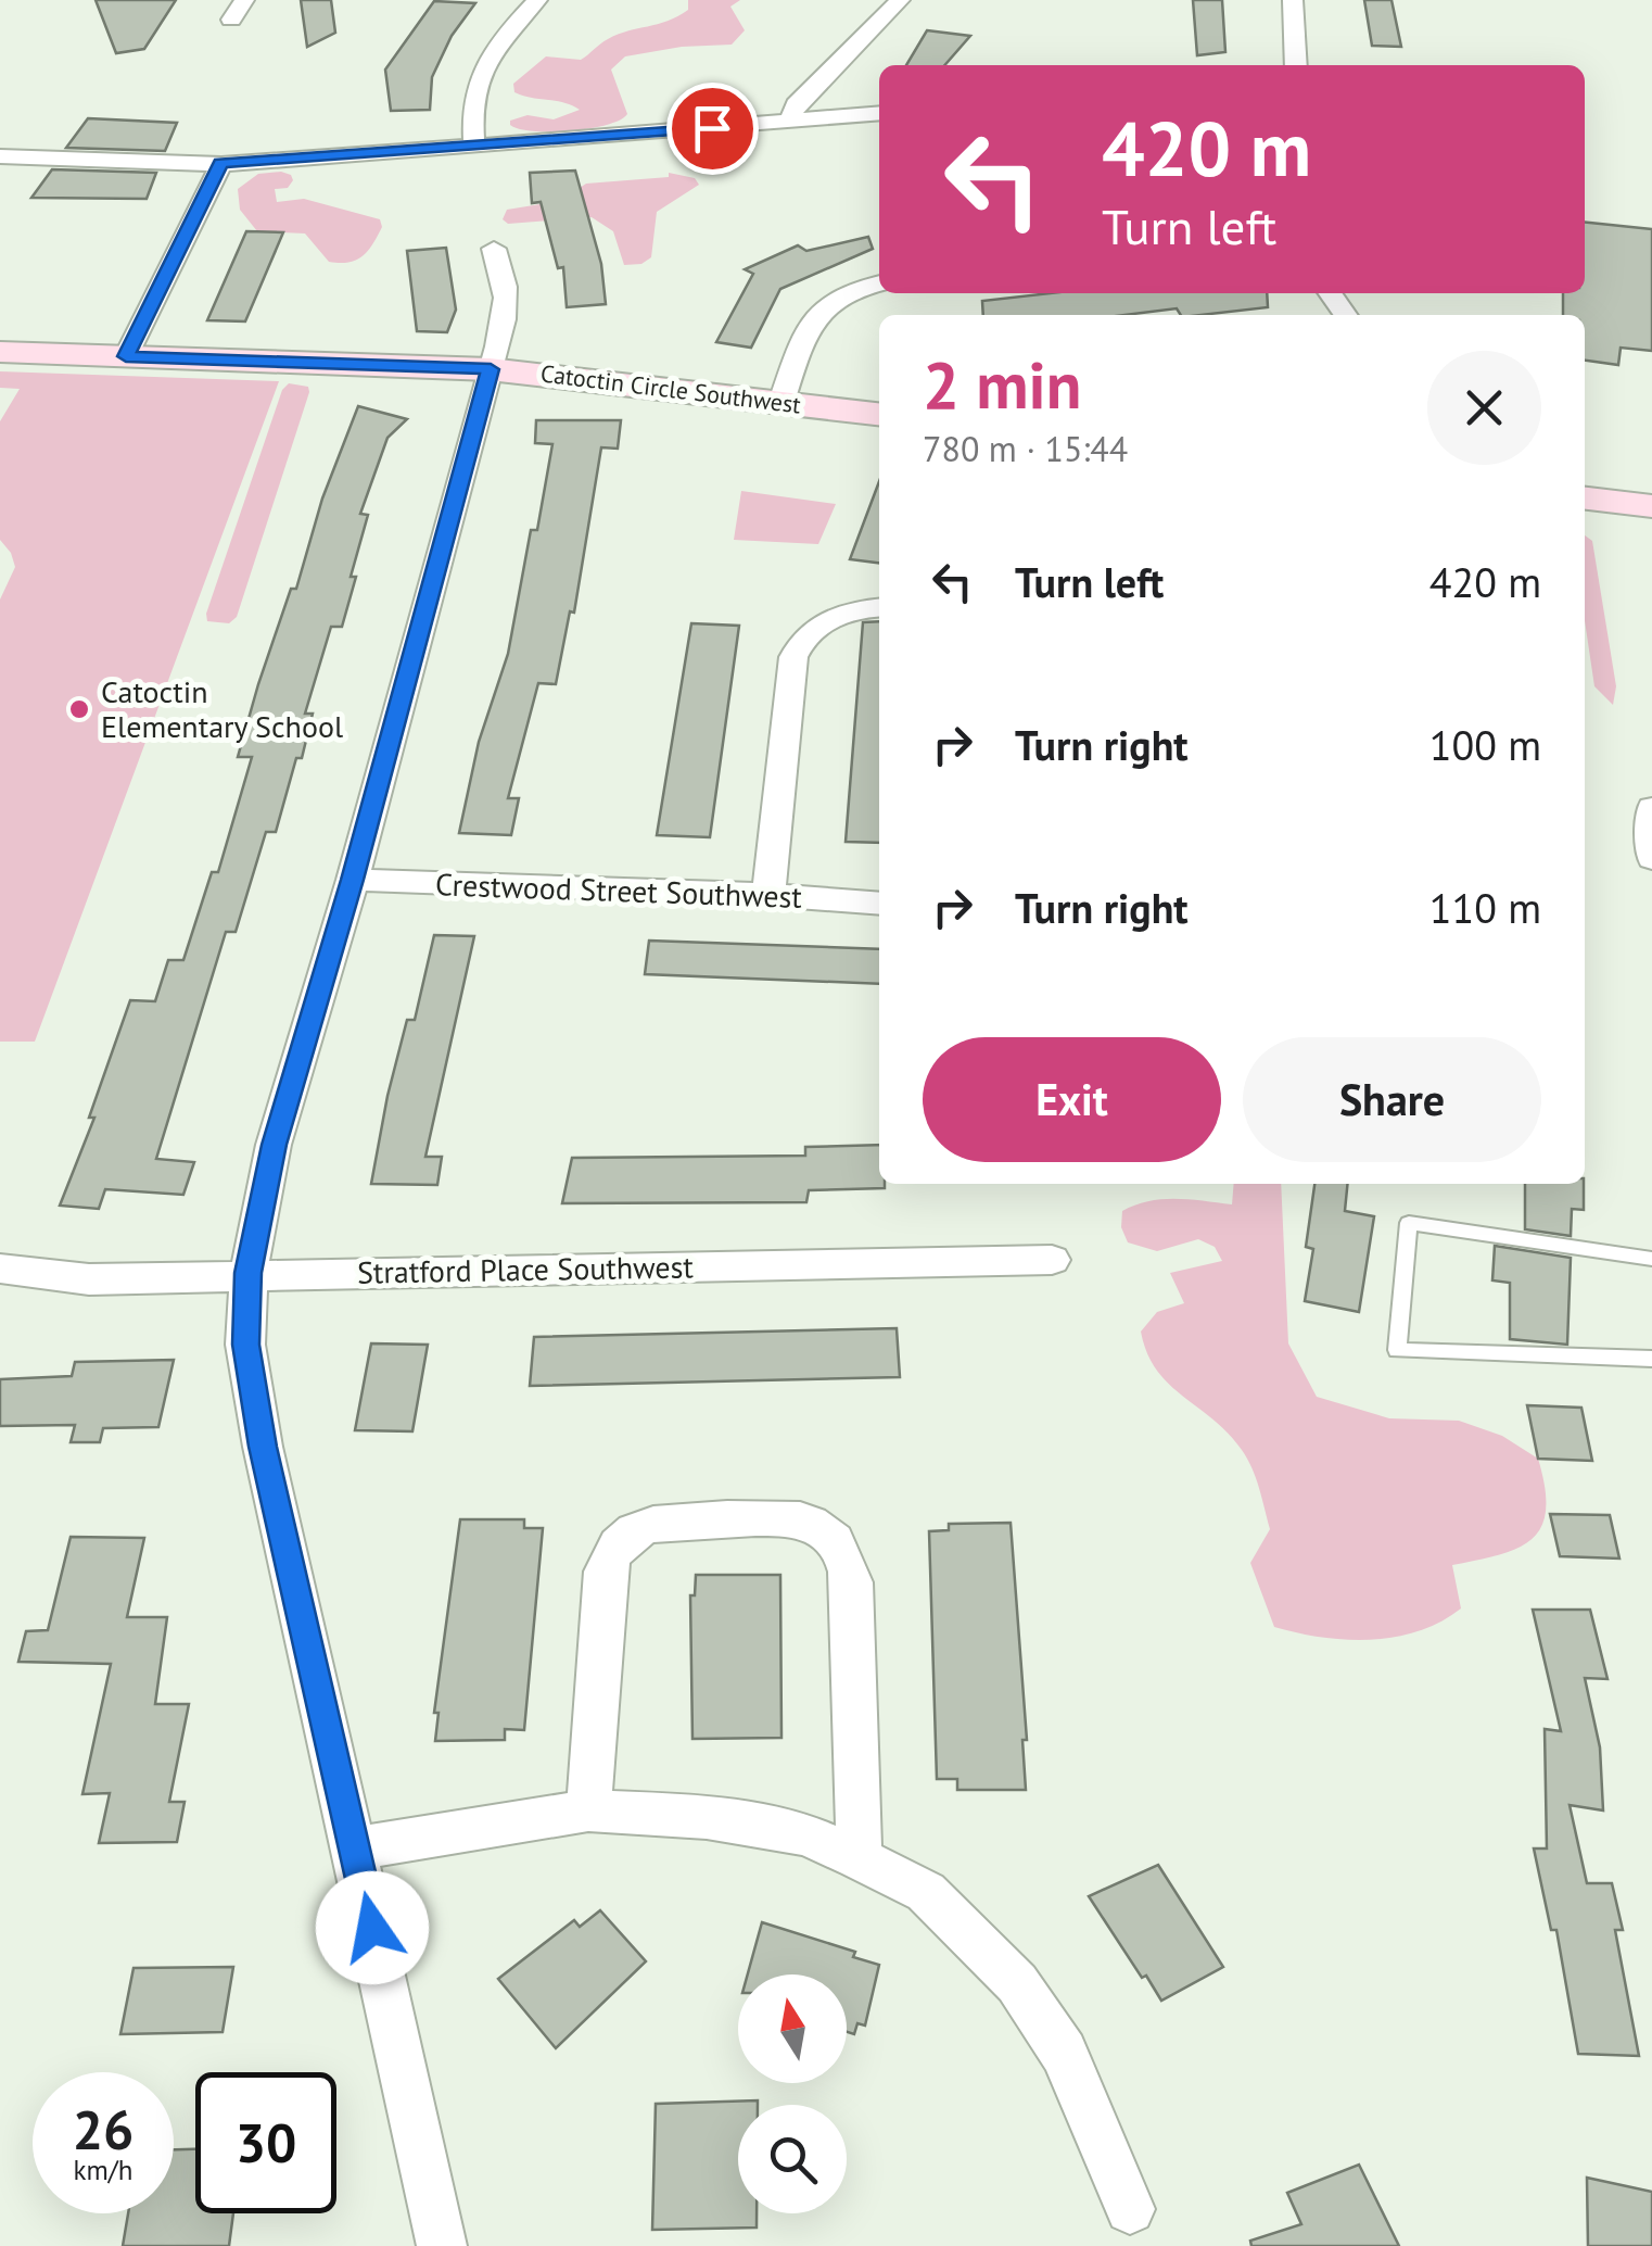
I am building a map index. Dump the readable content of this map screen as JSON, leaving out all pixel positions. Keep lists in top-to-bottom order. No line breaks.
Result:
{"streets":{"main road":["Catoctin Circle Southwest"],"street":["Crestwood Street Southwest","Stratford Place Southwest"]},"places":["Catoctin Elementary School"],"north":"top","page":{"turn":["420 m","Turn left"],"heading":["2 min","780 m · 15:44"],"list":[{"name":"Turn left","value":"420 m"},{"name":"Turn right","value":"100 m"},{"name":"Turn right","value":"110 m"}],"buttons":["Exit","Share"],"speed":"26 km/h","limit":"30"}}
